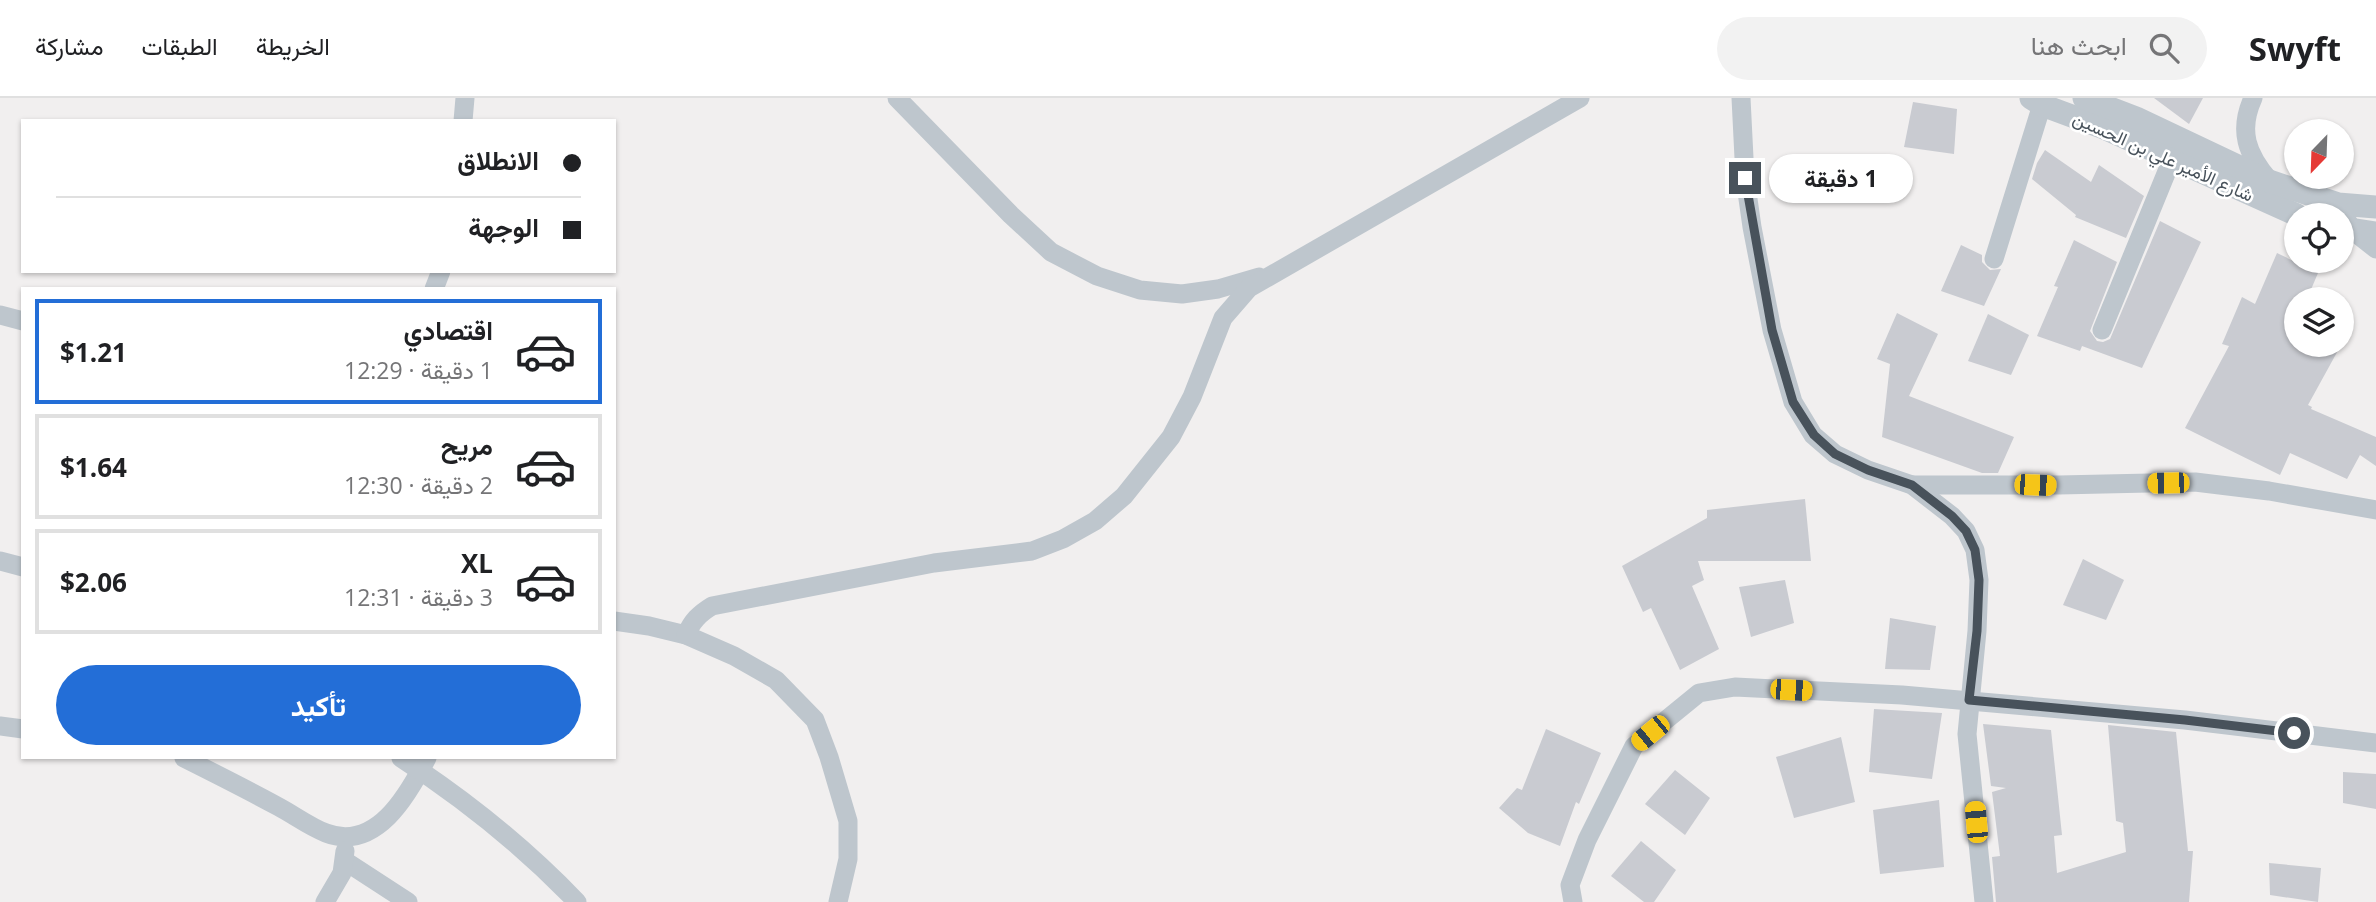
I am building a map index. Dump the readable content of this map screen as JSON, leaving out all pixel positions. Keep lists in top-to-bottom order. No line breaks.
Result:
{"streets":{"street":["شارع الأمير علي بن الحسين"]},"north":"bottom left","page":{"header":"Swyft","search":"ابحث هنا","nav":["الخريطة","الطبقات","مشاركة"],"banner":["الانطلاق","الوجهة"],"bubble":"1 دقيقة","list":[{"name":"اقتصادي","note":"1 دقيقة · 12:29","value":"$1.21"},{"name":"مريح","note":"2 دقيقة · 12:30","value":"$1.64"},{"name":"XL","note":"3 دقيقة · 12:31","value":"$2.06"}],"buttons":"تأكيد"}}
